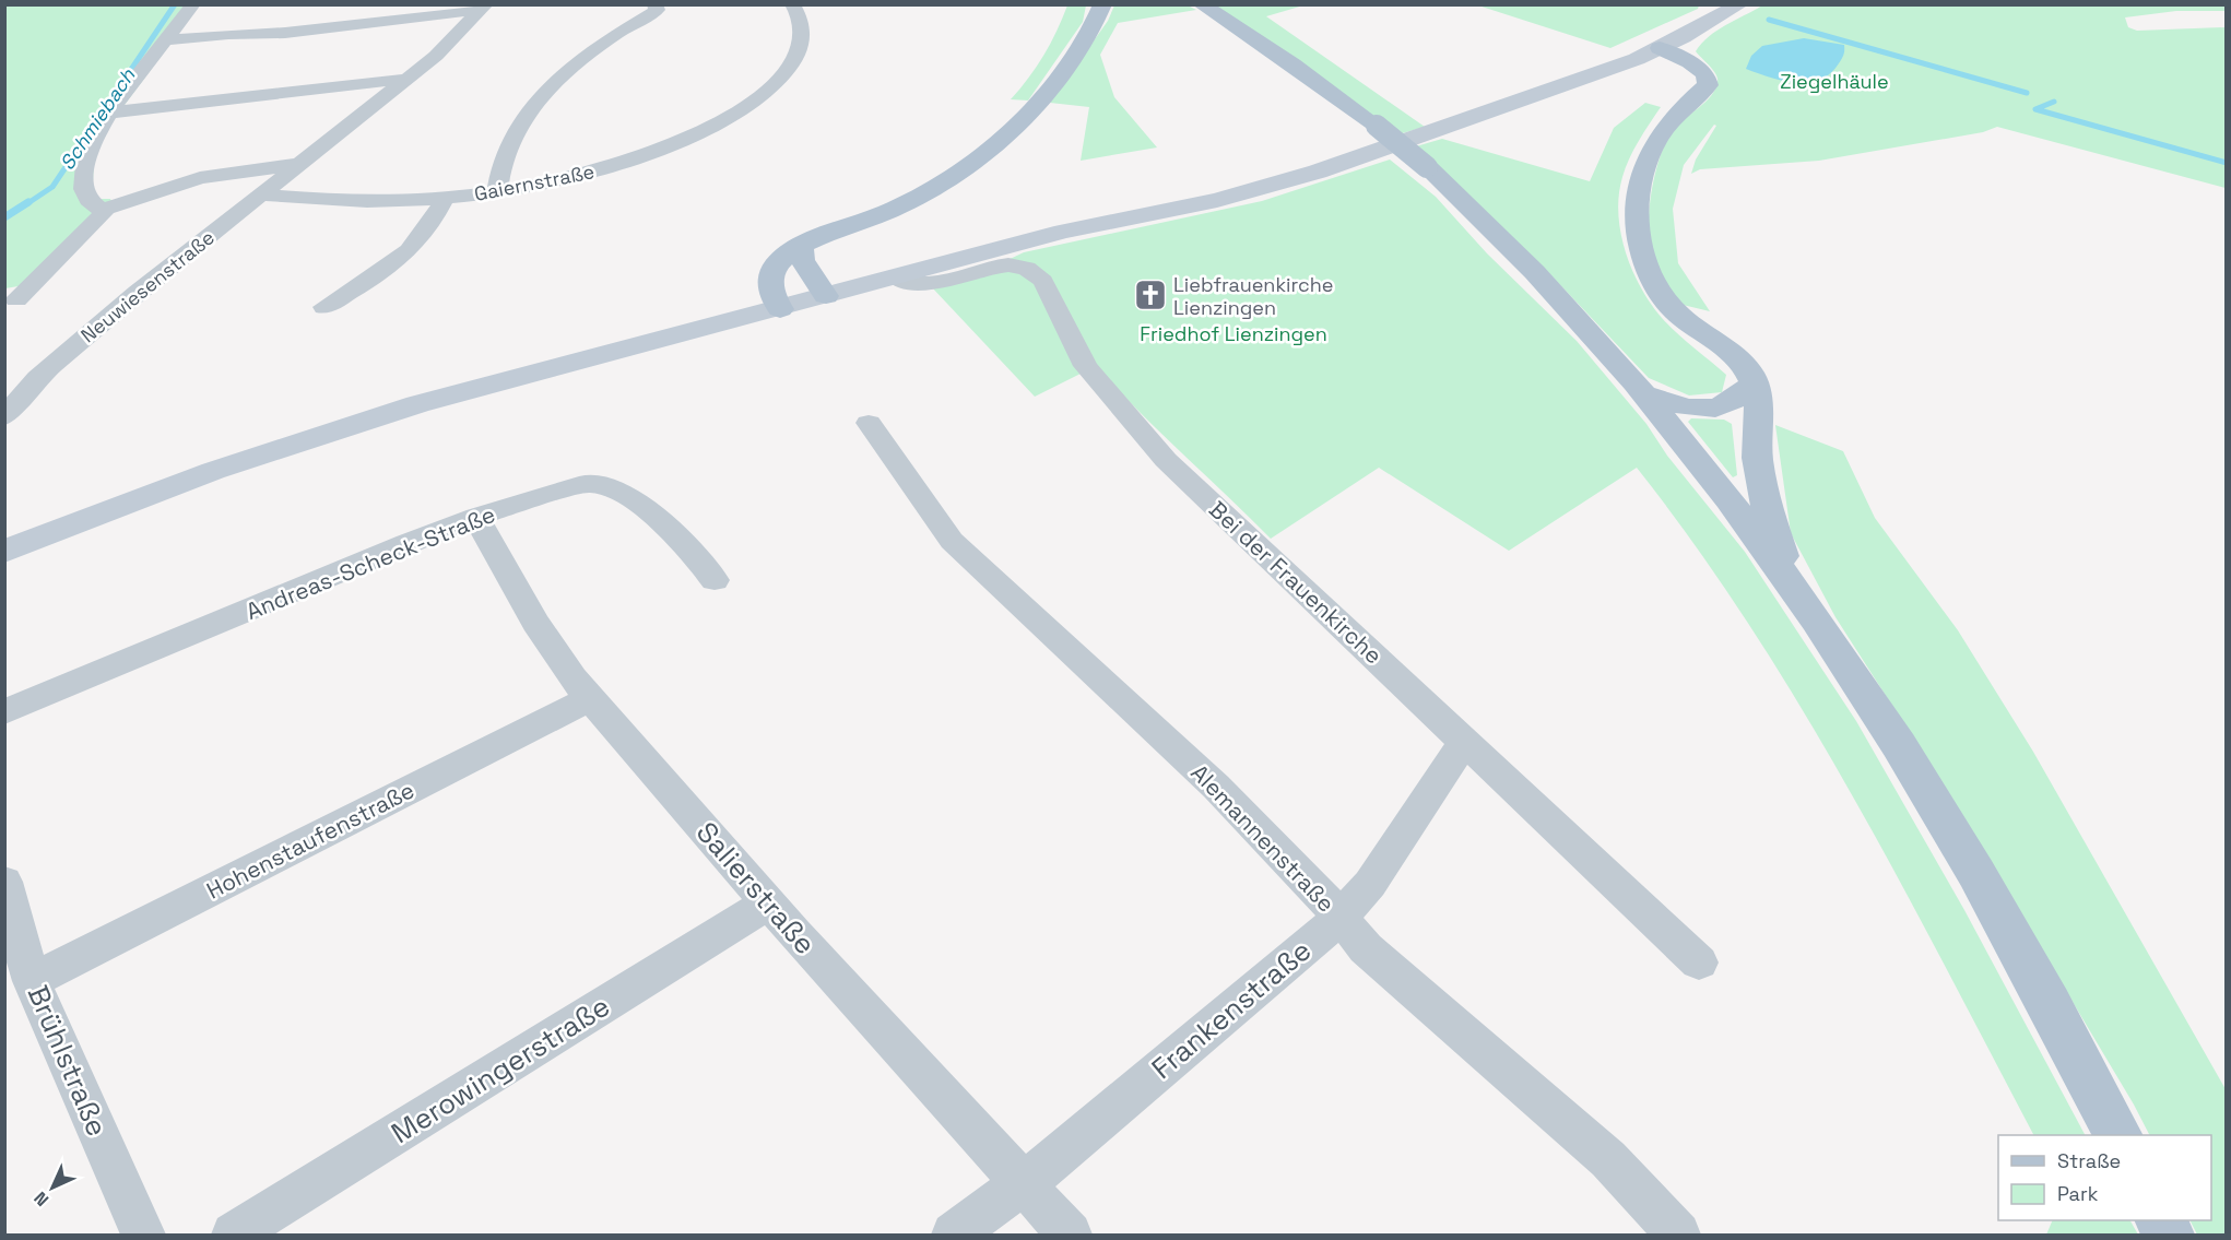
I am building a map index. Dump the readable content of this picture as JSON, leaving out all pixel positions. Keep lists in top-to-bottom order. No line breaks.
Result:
{"streets":{"street":["Gaiernstraße","Neuwiesenstraße","Andreas-Scheck-Straße","Bei der Frauenkirche","Alemannenstraße","Hohenstaufenstraße","Salierstraße","Frankenstraße","Brühlstraße","Merowingerstraße"]},"crossings":[["Gaiernstraße","Neuwiesenstraße"],["Andreas-Scheck-Straße","Salierstraße"],["Bei der Frauenkirche","Frankenstraße"],["Alemannenstraße","Frankenstraße"],["Hohenstaufenstraße","Salierstraße"],["Hohenstaufenstraße","Brühlstraße"],["Salierstraße","Frankenstraße"],["Salierstraße","Merowingerstraße"]],"water":["Schmiebach"],"parks":["Ziegelhäule","Friedhof Lienzingen"],"places":{"church":["Liebfrauenkirche Lienzingen"]},"legend":["Straße","Park"],"north":"bottom left"}
